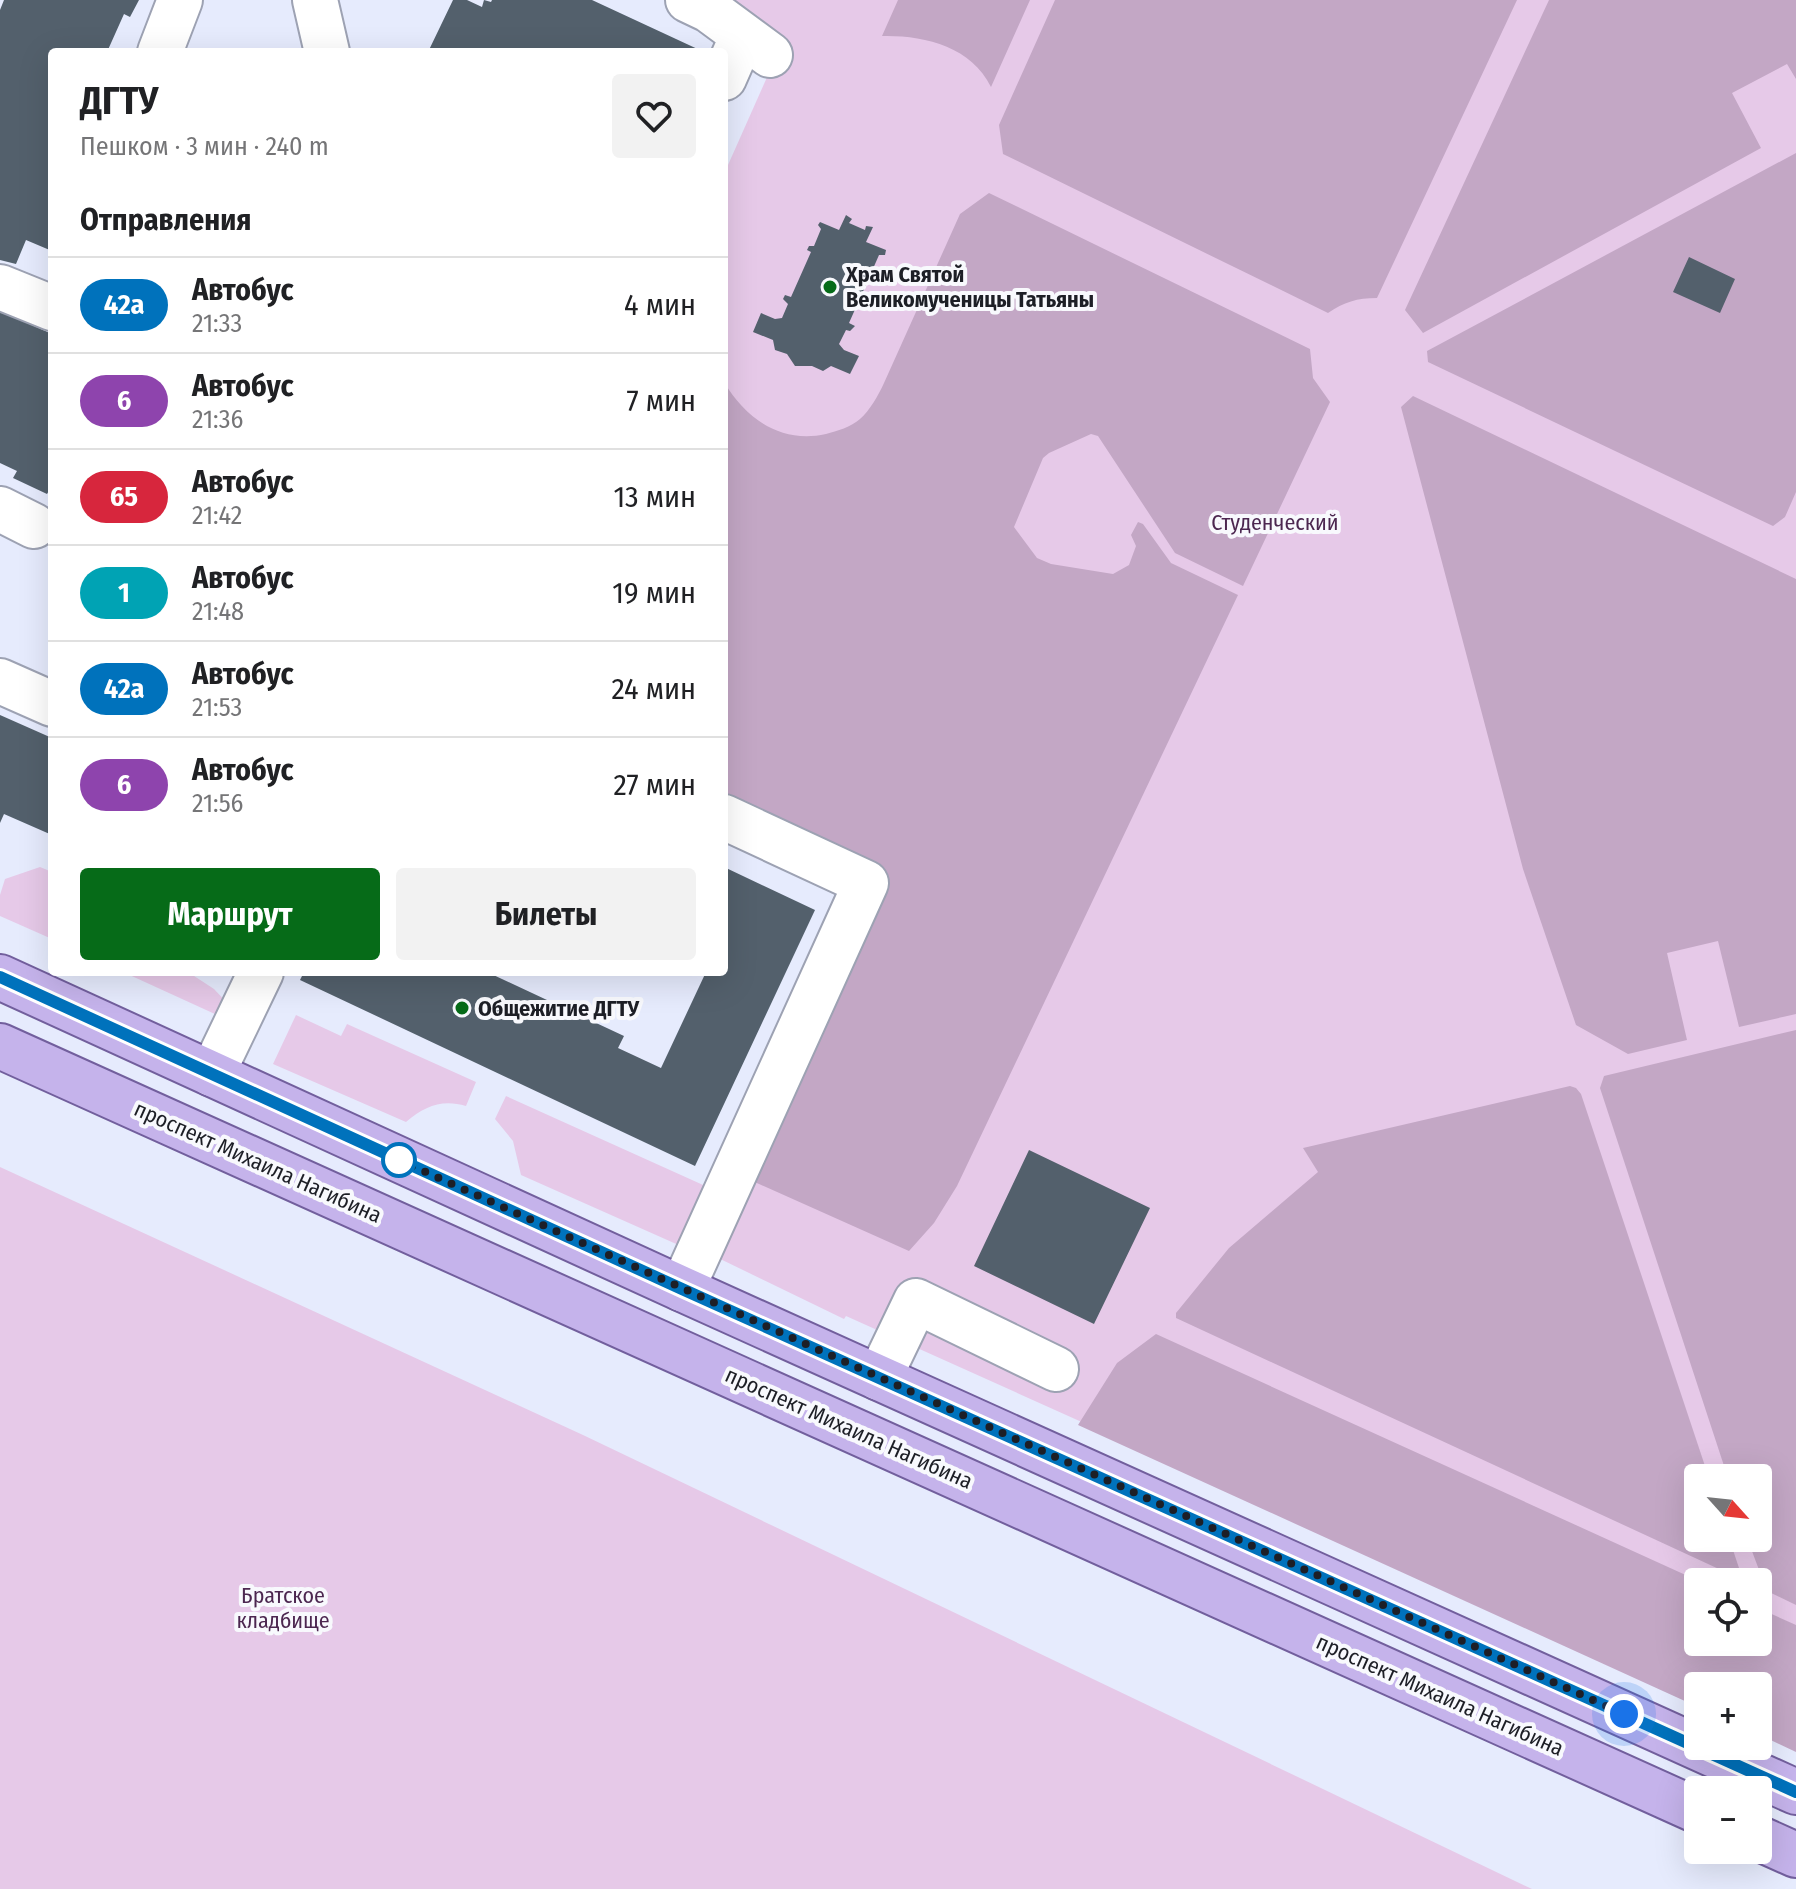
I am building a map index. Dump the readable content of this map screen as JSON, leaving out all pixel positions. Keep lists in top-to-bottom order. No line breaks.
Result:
{"streets":{"main road":["проспект Михаила Нагибина"]},"parks":["Студенческий","Братское кладбище"],"places":["Храм Святой Великомученицы Татьяны","Общежитие ДГТУ"],"lines":["bus line 42a"],"north":"bottom right","page":{"heading":[["ДГТУ","Пешком · 3 мин · 240 m"],"Отправления"],"list":[{"mark":"42a","name":"Автобус","note":"21:33","value":"4 мин"},{"mark":"6","name":"Автобус","note":"21:36","value":"7 мин"},{"mark":"65","name":"Автобус","note":"21:42","value":"13 мин"},{"mark":"1","name":"Автобус","note":"21:48","value":"19 мин"},{"mark":"42a","name":"Автобус","note":"21:53","value":"24 мин"},{"mark":"6","name":"Автобус","note":"21:56","value":"27 мин"}],"buttons":["Маршрут","Билеты"],"map_buttons":["+","−"]}}
